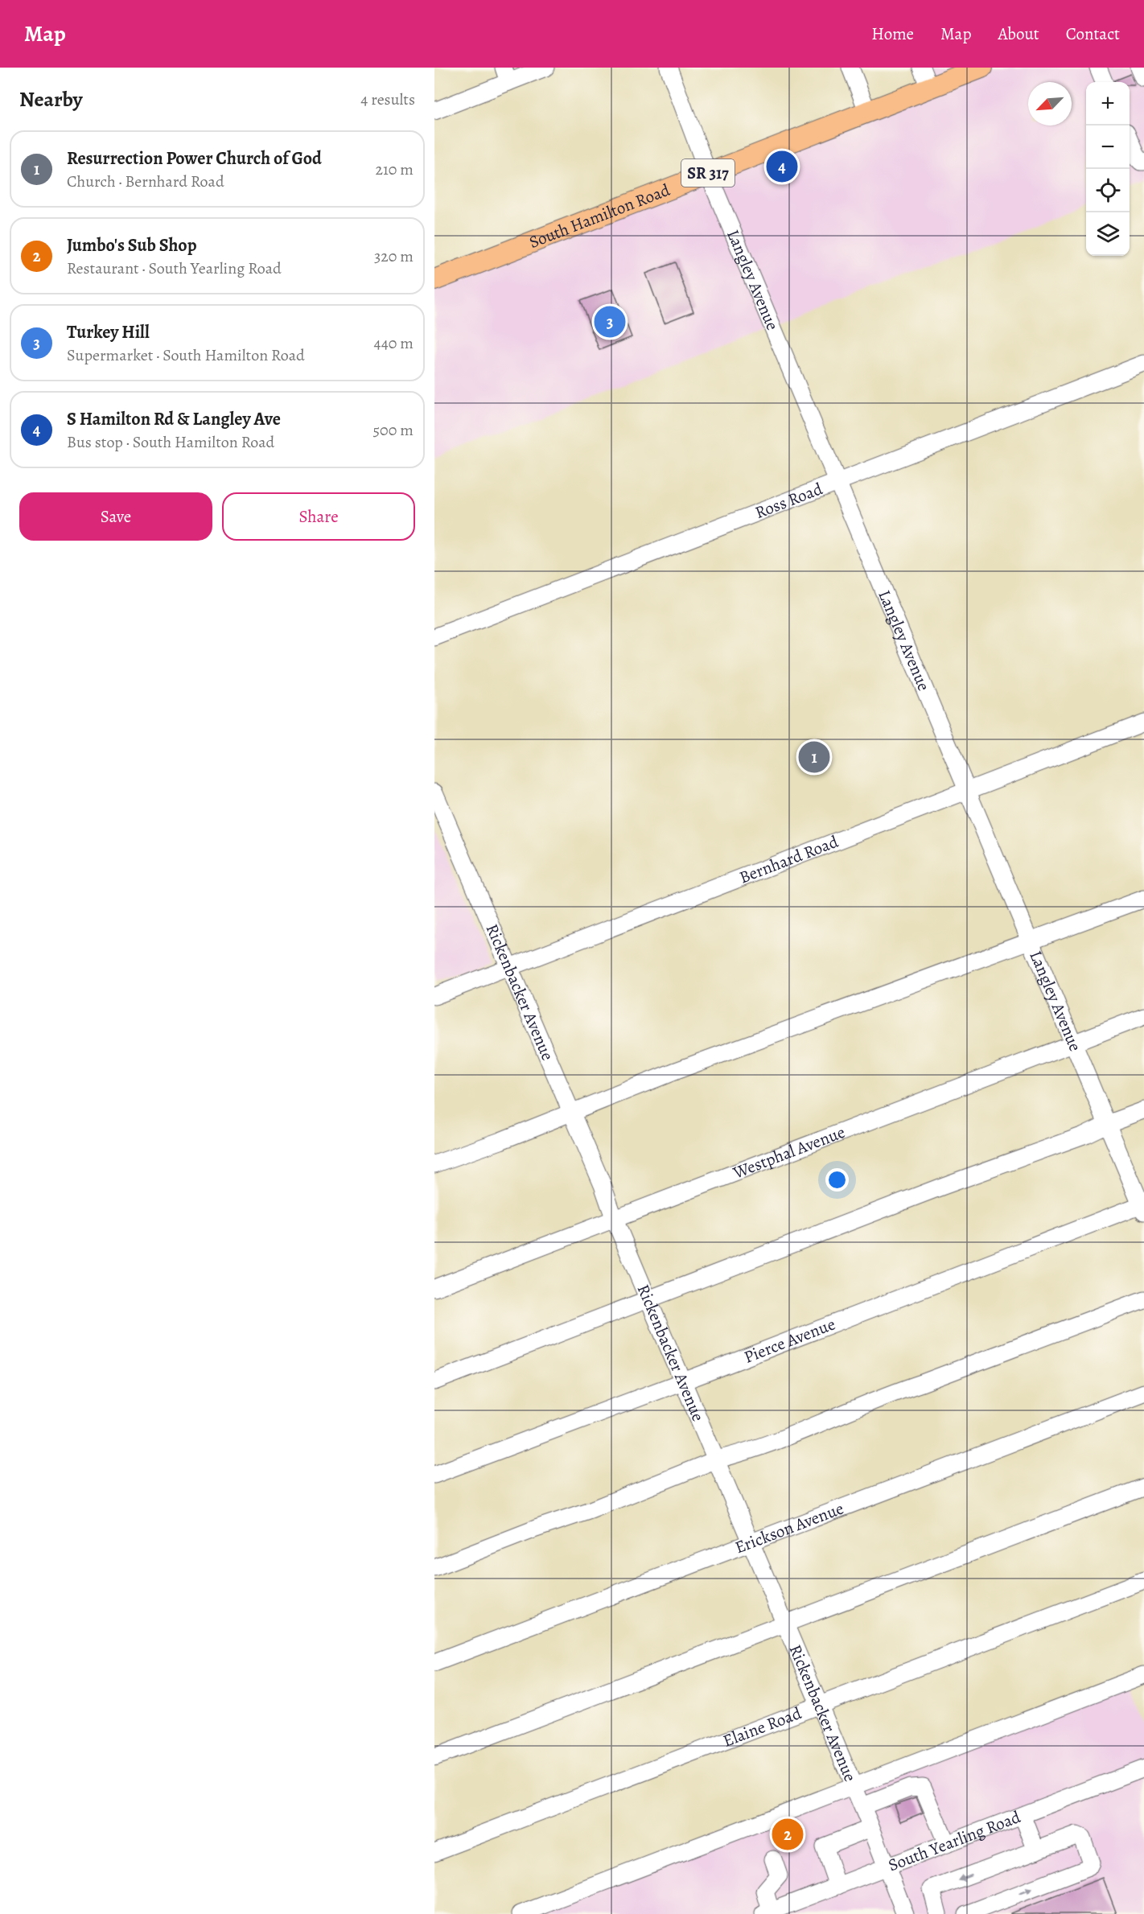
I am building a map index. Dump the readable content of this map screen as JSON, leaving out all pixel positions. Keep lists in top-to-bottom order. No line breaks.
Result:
{"streets":{"main road":["SR 317","South Hamilton Road"],"street":["Langley Avenue","Ross Road","Bernhard Road","Rickenbacker Avenue","Westphal Avenue","Pierce Avenue","Erickson Avenue","Elaine Road","South Yearling Road"]},"crossings":[["South Hamilton Road","Langley Avenue"],["Langley Avenue","Ross Road"],["Langley Avenue","Bernhard Road"],["Langley Avenue","Westphal Avenue"],["Langley Avenue","Pierce Avenue"],["Bernhard Road","Rickenbacker Avenue"],["Rickenbacker Avenue","Westphal Avenue"],["Rickenbacker Avenue","Pierce Avenue"],["Rickenbacker Avenue","Erickson Avenue"],["Rickenbacker Avenue","Elaine Road"],["Rickenbacker Avenue","South Yearling Road"]],"north":"bottom left","page":{"header":"Map","nav":["Home","Map","About","Contact"],"heading":["Nearby","4 results"],"map_buttons":["+","−"],"list":[{"mark":"1","name":"Resurrection Power Church of God","note":"Church · Bernhard Road","value":"210 m"},{"mark":"2","name":"Jumbo's Sub Shop","note":"Restaurant · South Yearling Road","value":"320 m"},{"mark":"3","name":"Turkey Hill","note":"Supermarket · South Hamilton Road","value":"440 m"},{"mark":"4","name":"S Hamilton Rd & Langley Ave","note":"Bus stop · South Hamilton Road","value":"500 m"}],"pins":["4","3","1","2"],"buttons":["Save","Share"]}}
